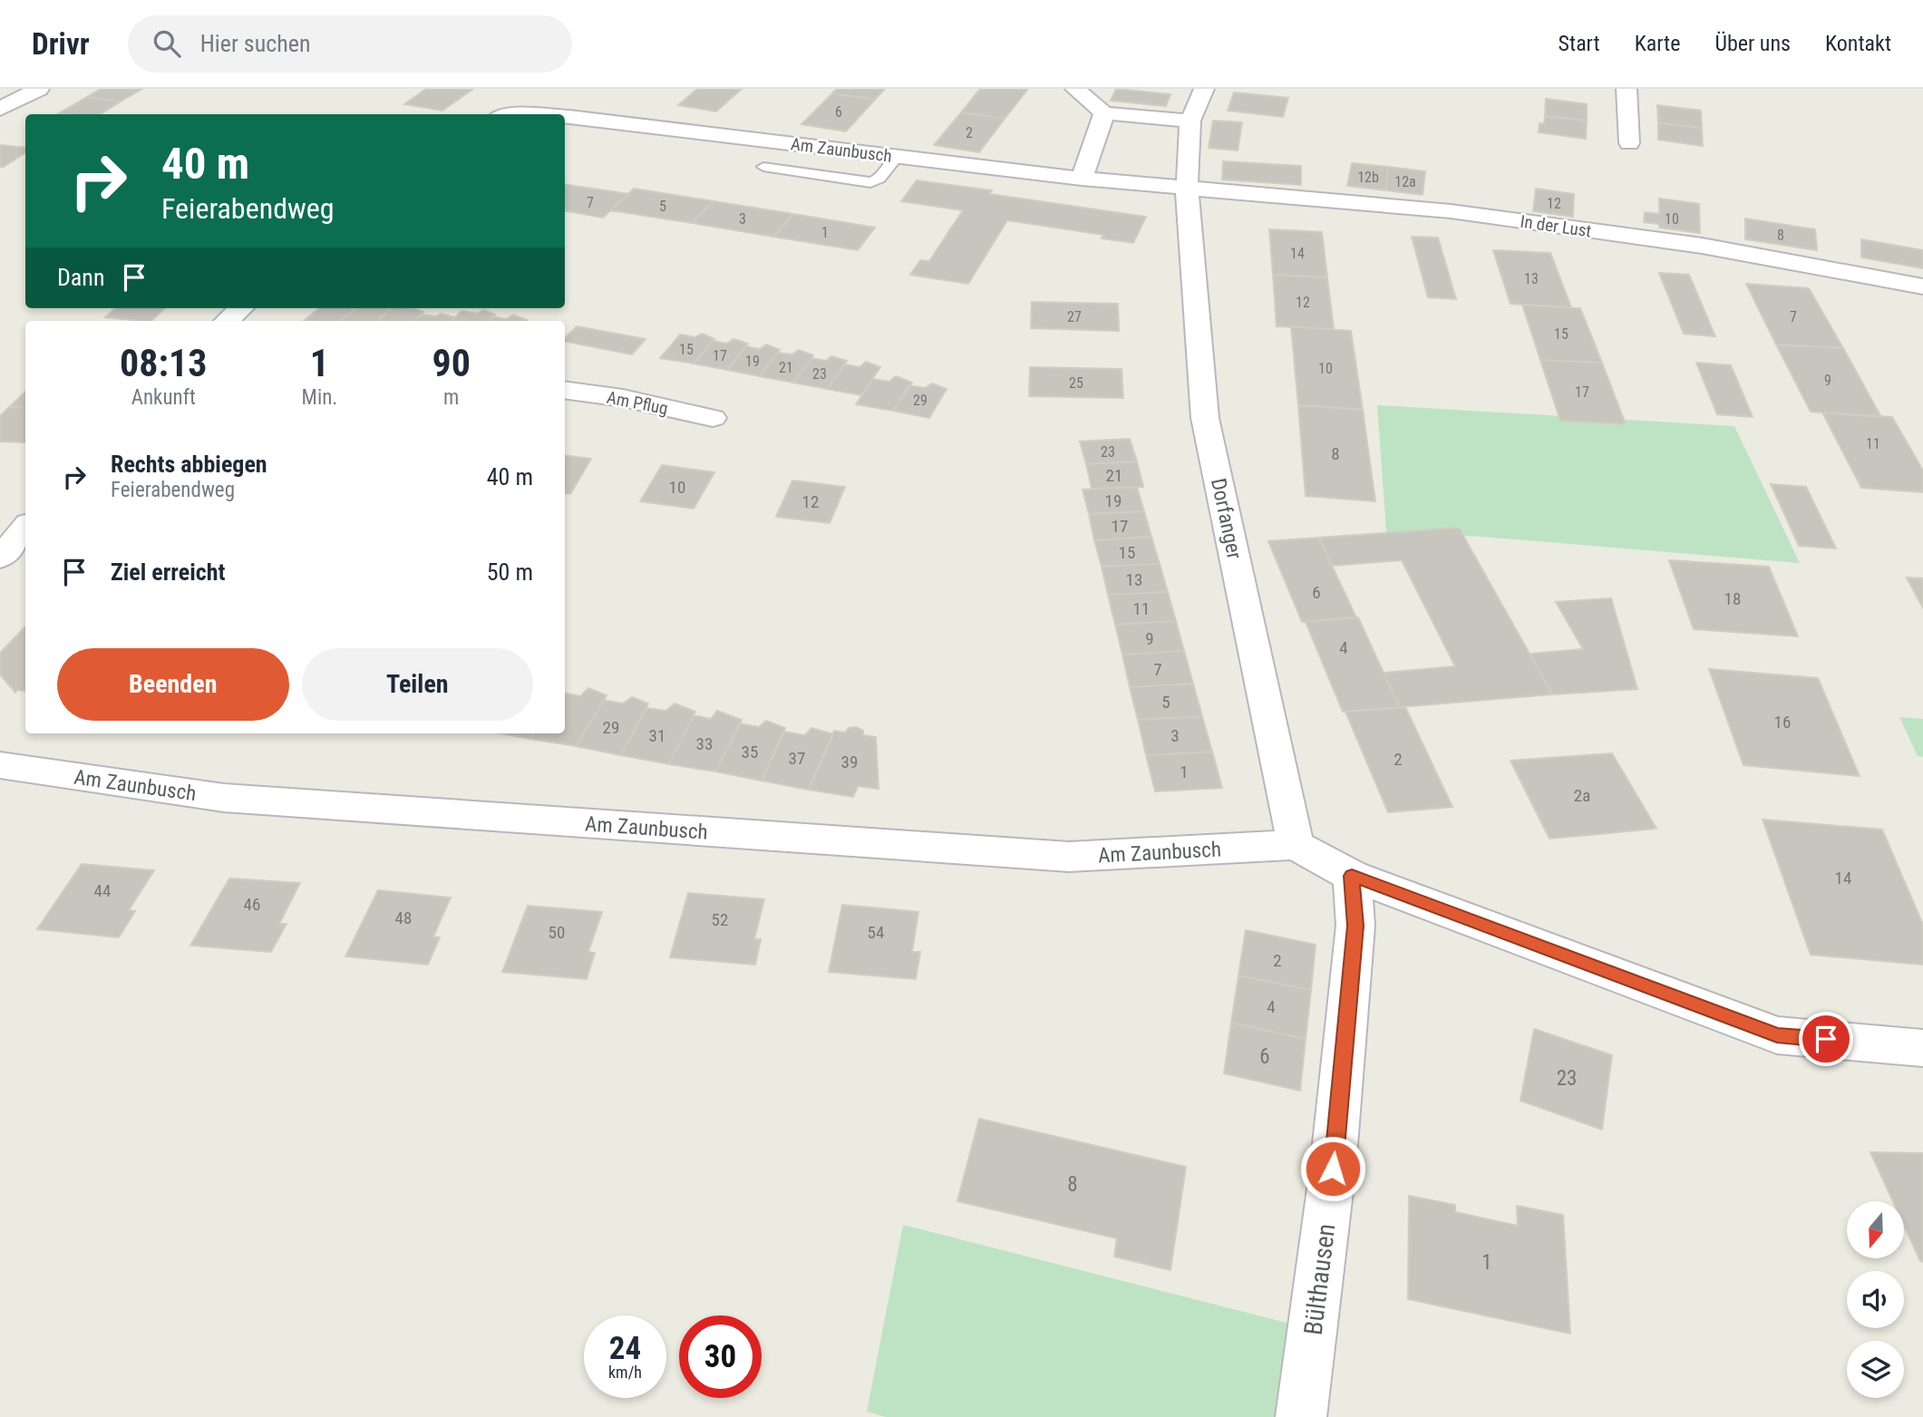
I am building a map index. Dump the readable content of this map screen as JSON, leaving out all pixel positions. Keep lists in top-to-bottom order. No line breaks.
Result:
{"streets":{"street":["Am Zaunbusch","In der Lust","Am Pflug","Dorfanger","Bülthausen"]},"crossings":[["Am Zaunbusch","In der Lust"],["Am Zaunbusch","Dorfanger"],["In der Lust","Dorfanger"]],"house_numbers":["6","2","12b","12a","7","12","5","3","10","1","8","14","13","12","27","7","15","15","17","19","21","10","23","9","25","17","29","11","23","8","21","10","19","12","17","15","13","6","18","11","9","4","7","5","16","29","31","3","33","35","37","2","39","1","2a","14","44","46","48","52","50","54","2","4","6","23","8","1"],"north":"bottom","page":{"header":"Drivr","search":"Hier suchen","nav":["Start","Karte","Über uns","Kontakt"],"turn":["40 m","Feierabendweg"],"then":"Dann","eta":["08:13","Ankunft","1","Min.","90","m"],"list":[{"name":"Rechts abbiegen","note":"Feierabendweg","value":"40 m"},{"name":"Ziel erreicht","value":"50 m"}],"buttons":["Beenden","Teilen"],"speed":"24 km/h","limit":"30"}}
